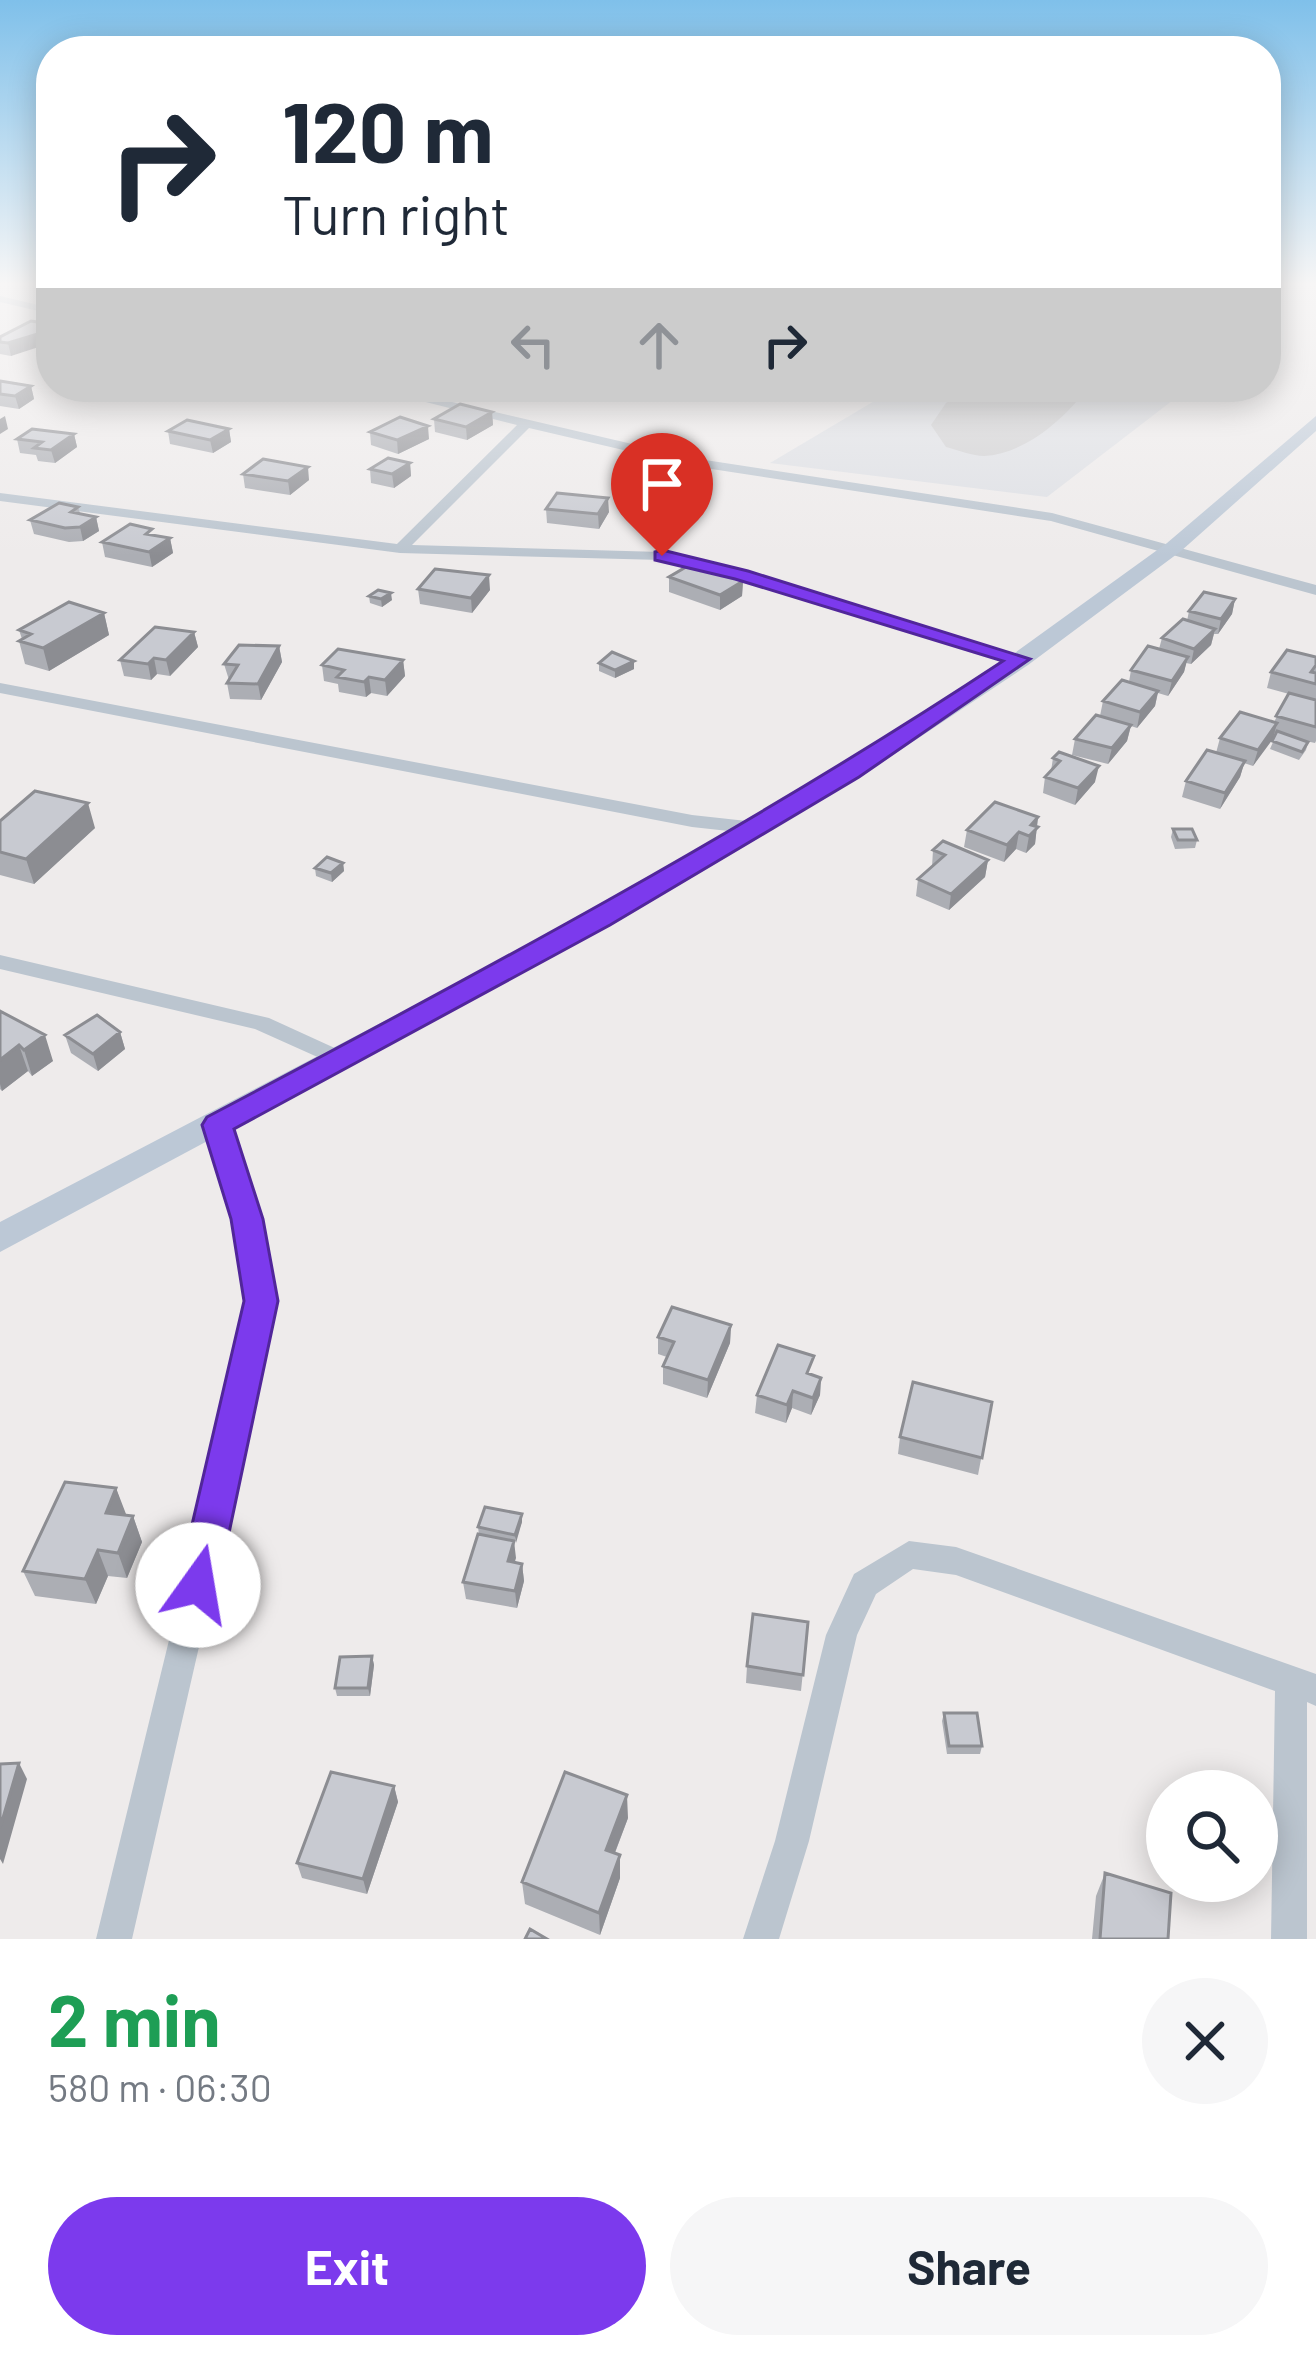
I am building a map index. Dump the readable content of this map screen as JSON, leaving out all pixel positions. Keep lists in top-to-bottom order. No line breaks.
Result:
{"page":{"turn":["120 m","Turn right"],"heading":["2 min","580 m · 06:30"],"buttons":["Exit","Share"]}}
